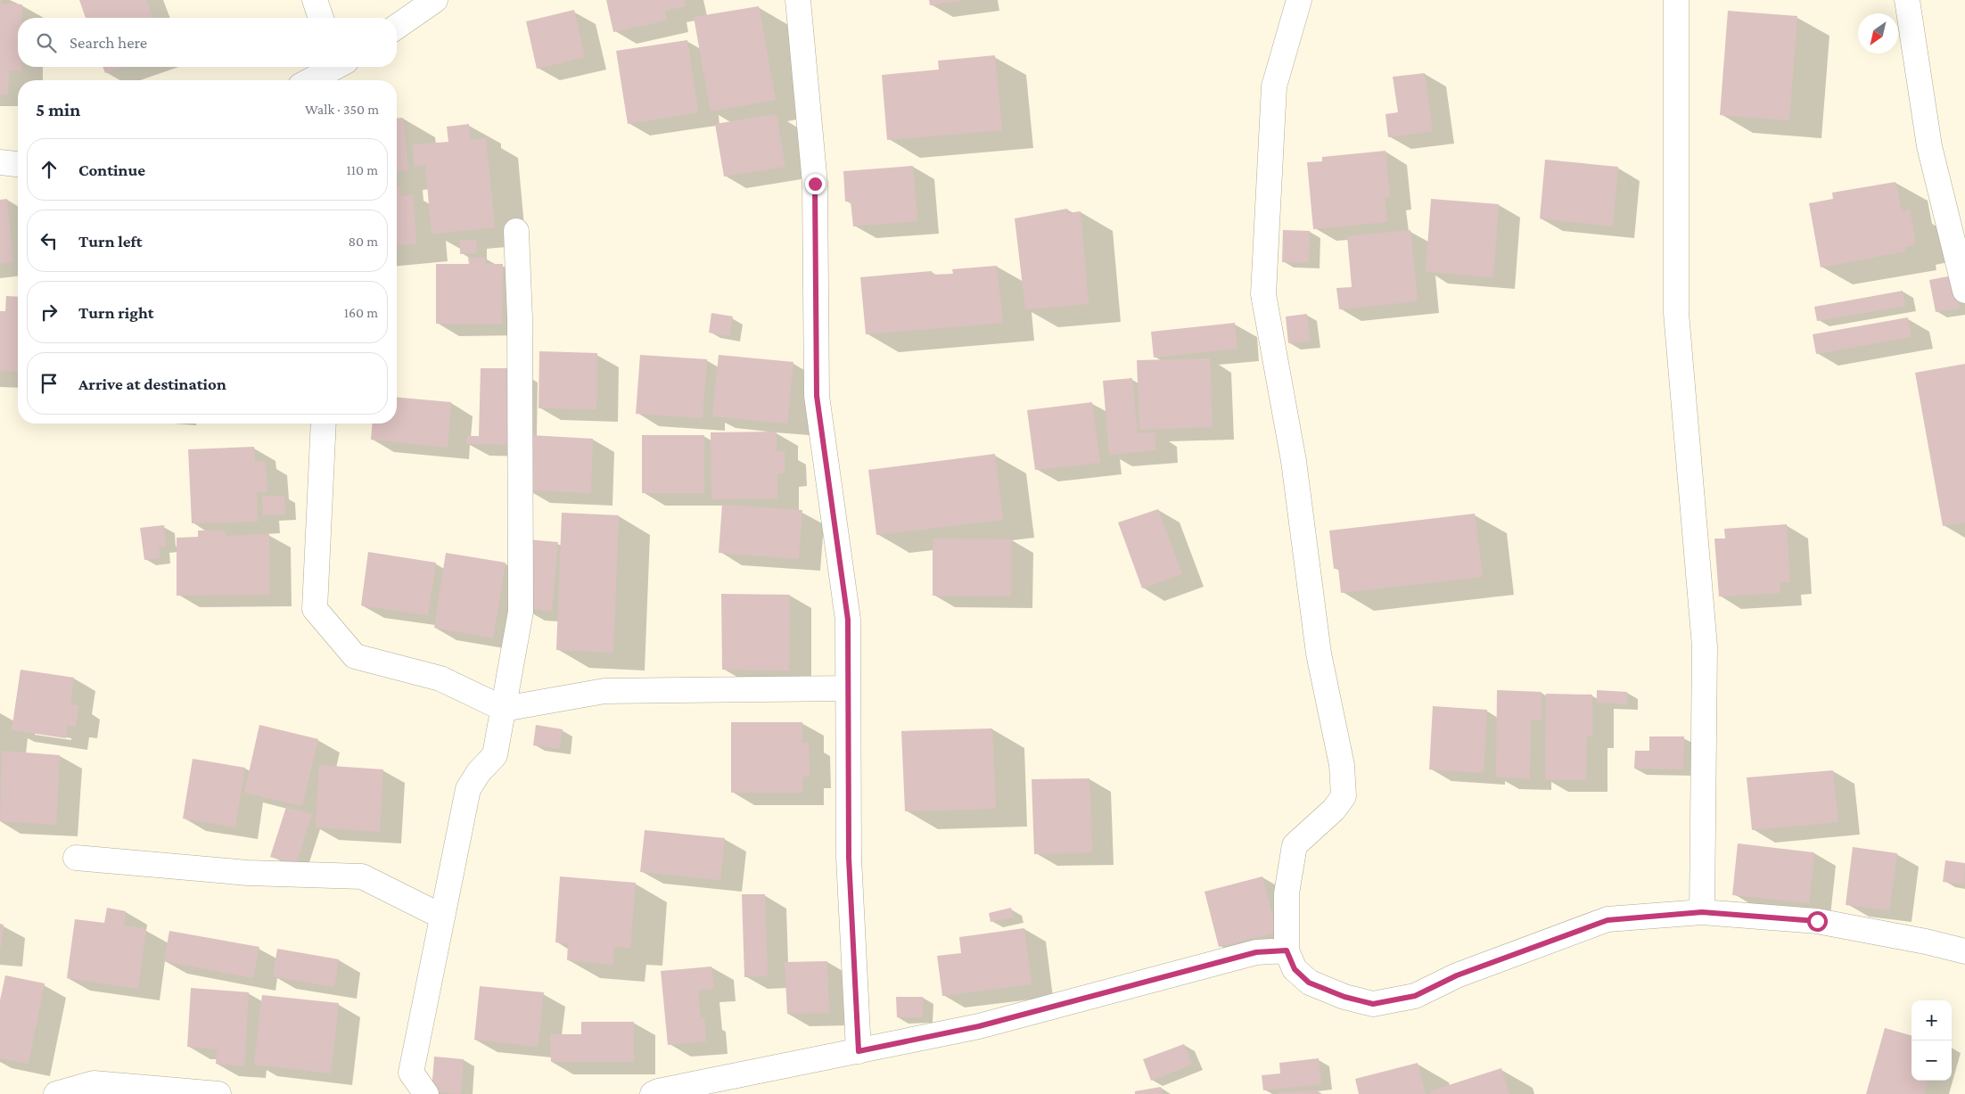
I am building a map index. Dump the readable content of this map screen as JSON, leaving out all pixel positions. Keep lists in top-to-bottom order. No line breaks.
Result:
{"north":"bottom left","page":{"search":"Search here","heading":["5 min","Walk · 350 m"],"list":[["Continue","110 m"],["Turn left","80 m"],["Turn right","160 m"],"Arrive at destination"],"map_buttons":["+","−"]}}
